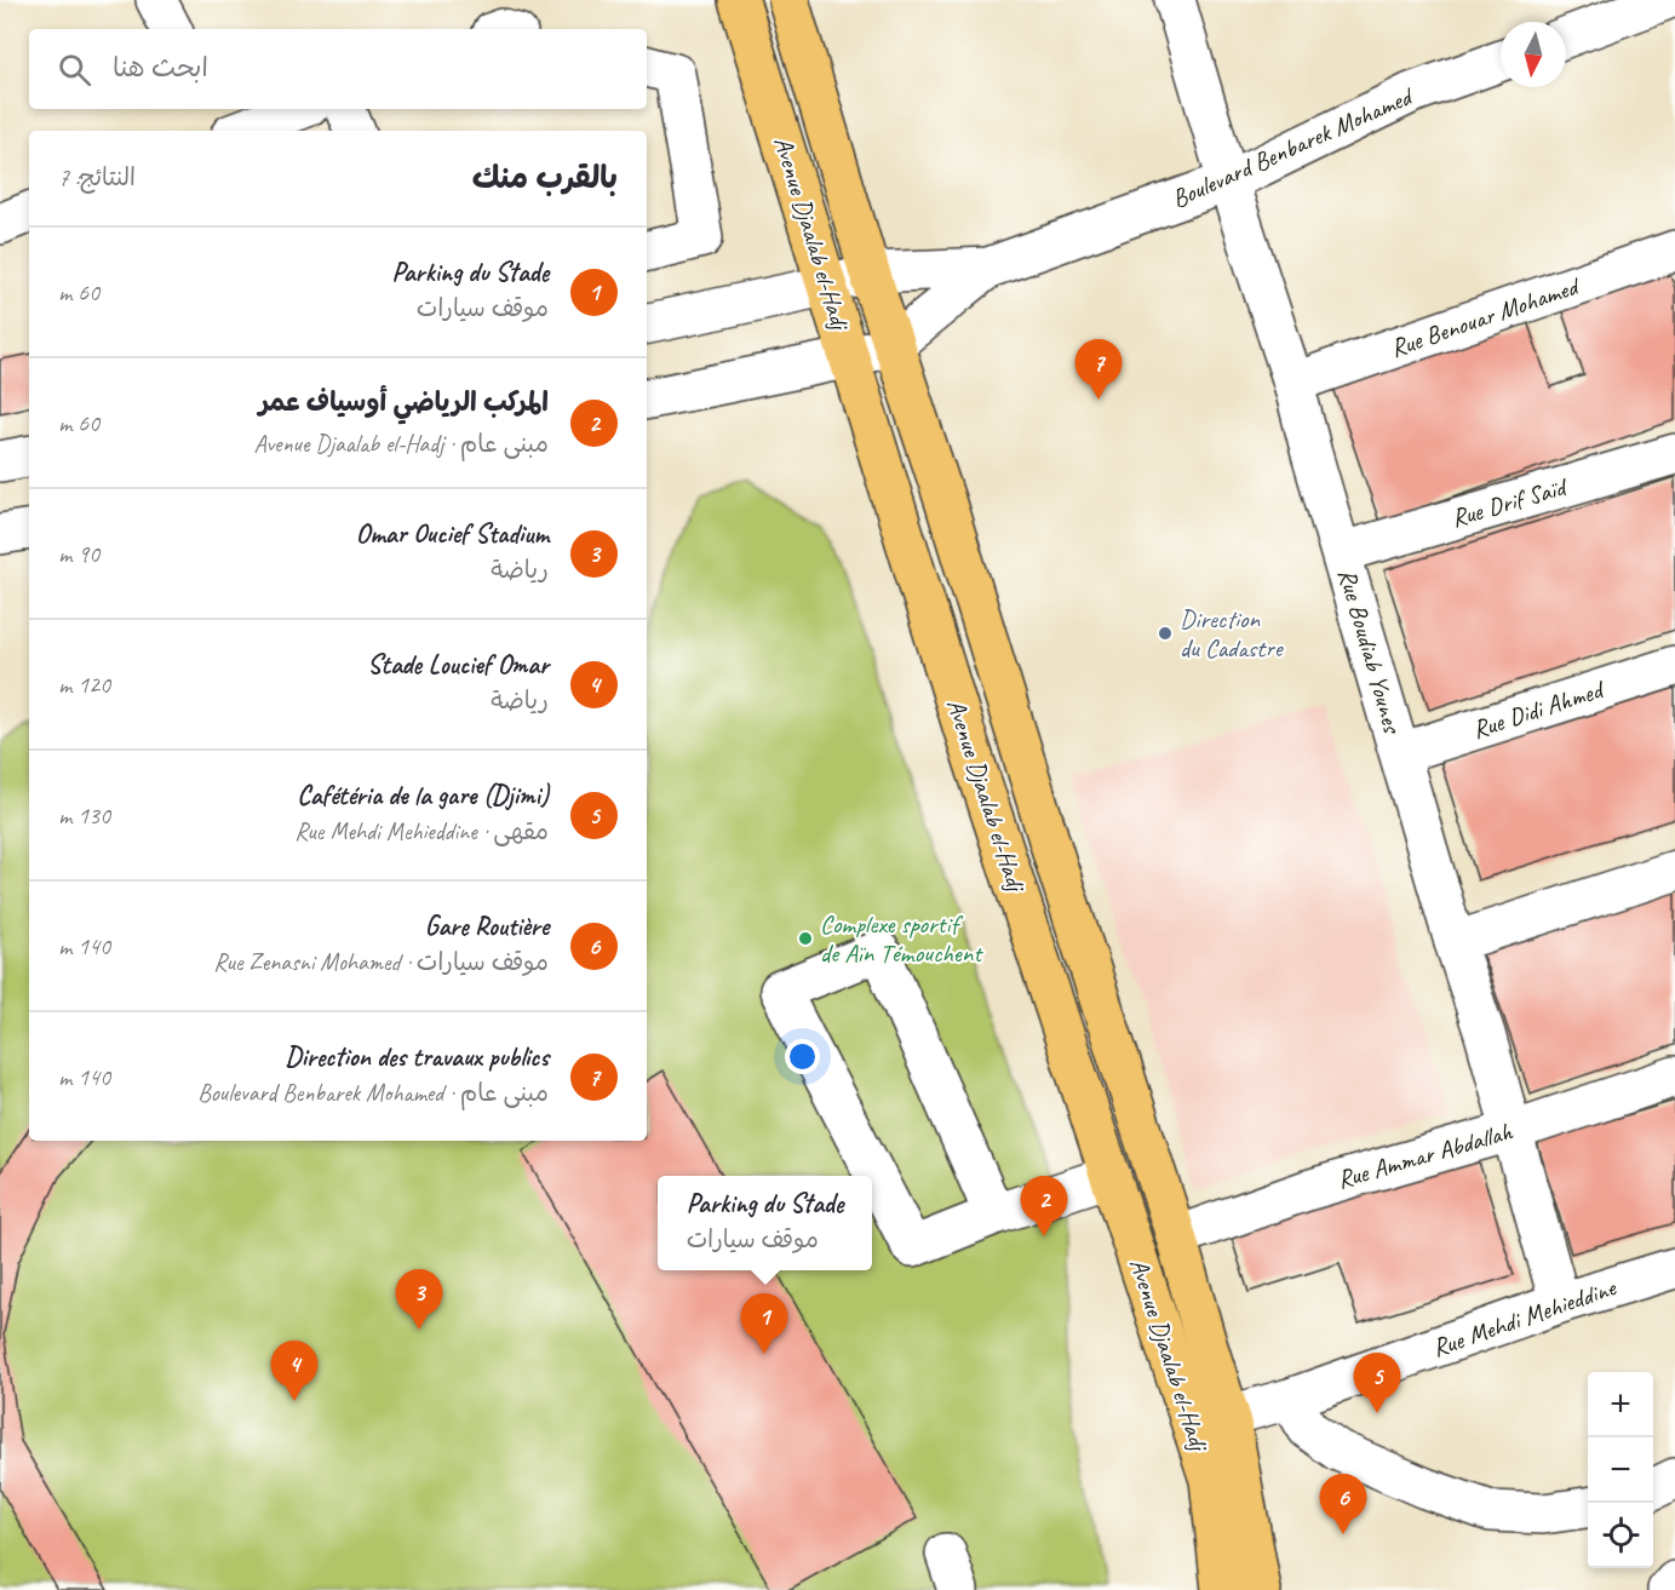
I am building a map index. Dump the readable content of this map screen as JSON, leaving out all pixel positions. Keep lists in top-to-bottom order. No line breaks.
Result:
{"streets":{"main road":["Avenue Djaalab el-Hadj"],"street":["Boulevard Benbarek Mohamed","Rue Benouar Mohamed","Rue Drif Saïd","Rue Boudiab Younes","Rue Didi Ahmed","Rue Ammar Abdallah","Rue Mehdi Mehieddine"]},"crossings":[["Boulevard Benbarek Mohamed","Avenue Djaalab el-Hadj"],["Boulevard Benbarek Mohamed","Rue Boudiab Younes"],["Avenue Djaalab el-Hadj","Rue Ammar Abdallah"],["Avenue Djaalab el-Hadj","Rue Mehdi Mehieddine"],["Rue Benouar Mohamed","Rue Boudiab Younes"],["Rue Drif Saïd","Rue Boudiab Younes"],["Rue Boudiab Younes","Rue Didi Ahmed"],["Rue Boudiab Younes","Rue Ammar Abdallah"],["Rue Boudiab Younes","Rue Mehdi Mehieddine"]],"places":["Direction du Cadastre","Complexe sportif de Aïn Témouchent"],"north":"bottom","page":{"search":"ابحث هنا","heading":["بالقرب منك","النتائج: 7"],"list":[{"mark":"1","name":"Parking du Stade","note":"موقف سيارات","value":"60 m"},{"mark":"2","name":"المركب الرياضي أوسياف عمر","note":"مبنى عام · Avenue Djaalab el-Hadj","value":"60 m"},{"mark":"3","name":"Omar Oucief Stadium","note":"رياضة","value":"90 m"},{"mark":"4","name":"Stade Loucief Omar","note":"رياضة","value":"120 m"},{"mark":"5","name":"Cafétéria de la gare (Djimi)","note":"مقهى · Rue Mehdi Mehieddine","value":"130 m"},{"mark":"6","name":"Gare Routière","note":"موقف سيارات · Rue Zenasni Mohamed","value":"140 m"},{"mark":"7","name":"Direction des travaux publics","note":"مبنى عام · Boulevard Benbarek Mohamed","value":"140 m"}],"pins":["7","2","3","1","4","5","6"],"popup":["Parking du Stade","موقف سيارات"],"map_buttons":["+","−"]}}
